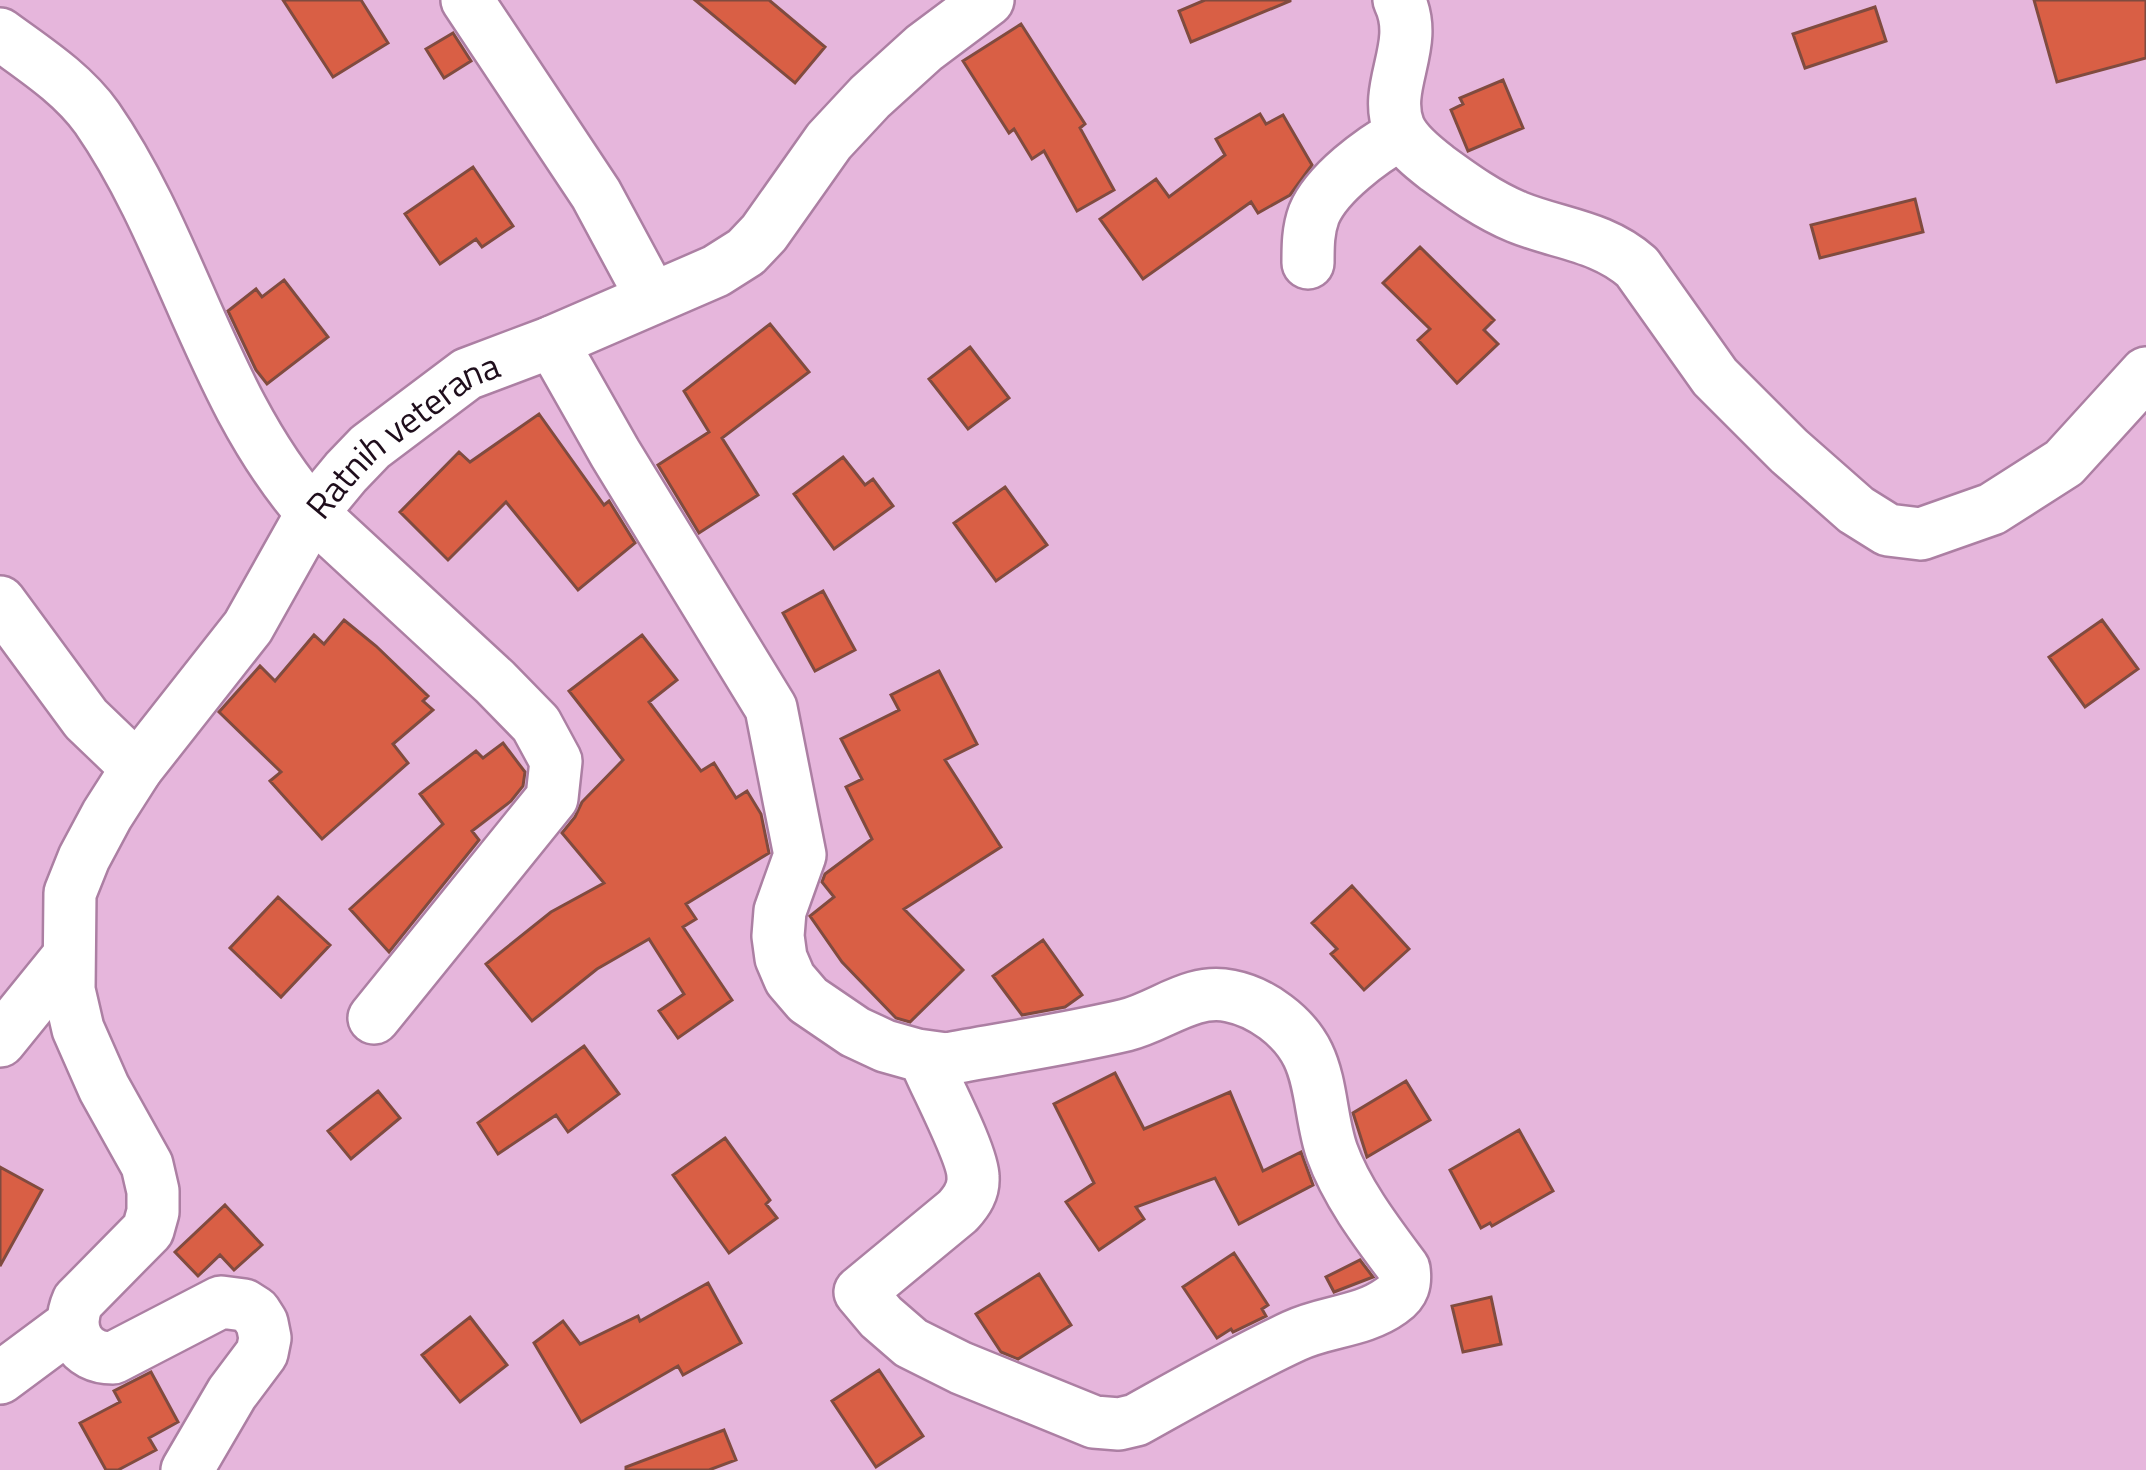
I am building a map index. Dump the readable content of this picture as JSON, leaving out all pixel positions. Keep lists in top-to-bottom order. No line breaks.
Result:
{"streets":{"street":["Ratnih veterana"]}}
